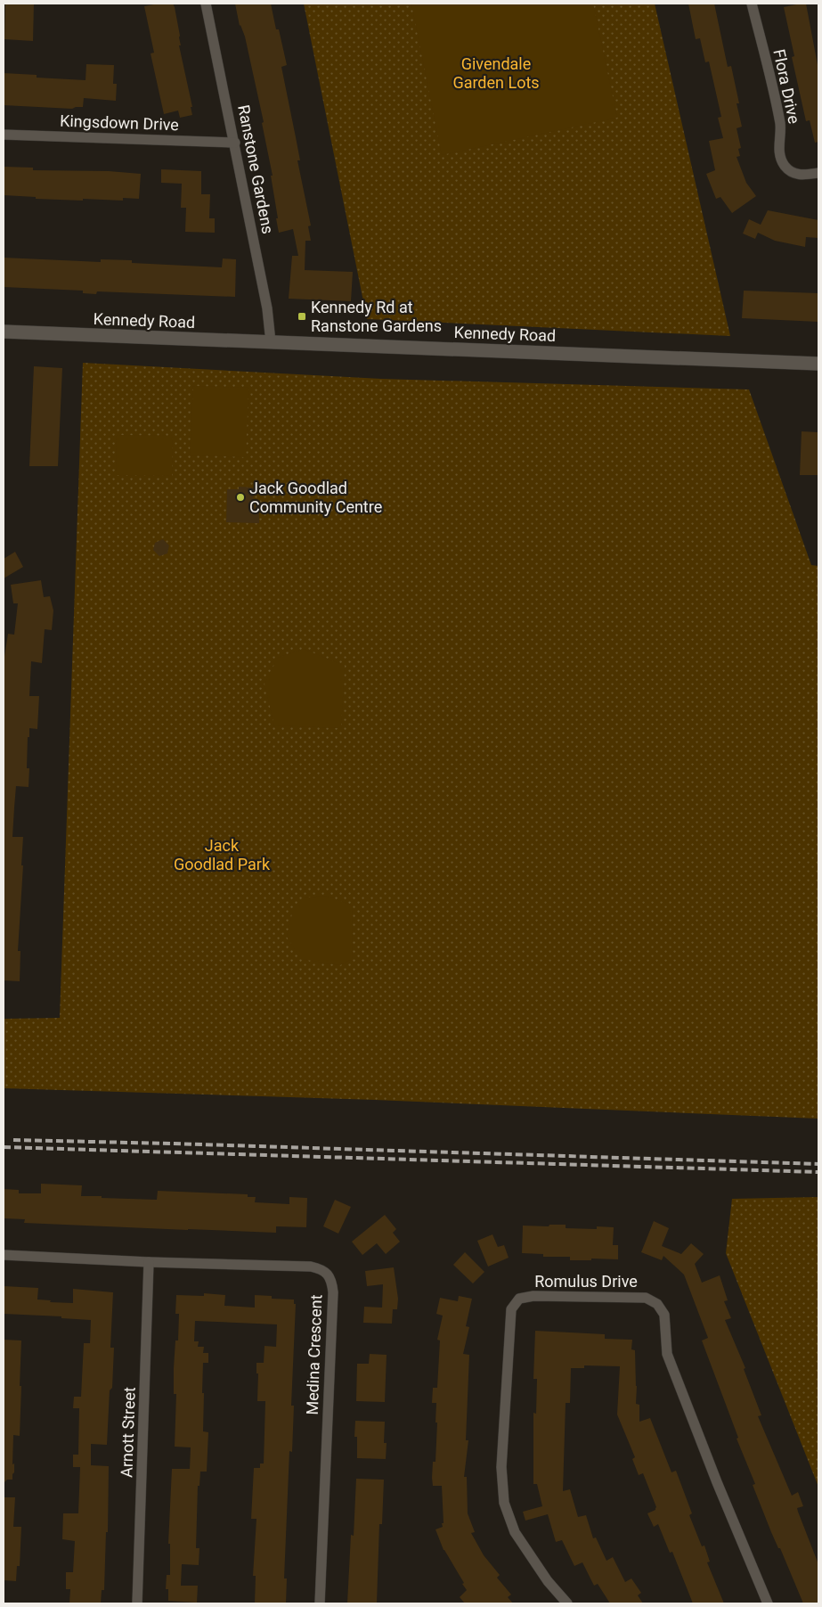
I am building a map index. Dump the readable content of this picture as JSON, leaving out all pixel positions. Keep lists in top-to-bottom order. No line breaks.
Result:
{"streets":{"main road":["Kennedy Road"],"street":["Flora Drive","Kingsdown Drive","Ranstone Gardens","Romulus Drive","Medina Crescent","Arnott Street"]},"crossings":[["Kingsdown Drive","Ranstone Gardens"],["Ranstone Gardens","Kennedy Road"],["Medina Crescent","Arnott Street"]],"parks":["Givendale Garden Lots","Jack Goodlad Park"],"places":{"transit":["Kennedy Rd at Ranstone Gardens"],"other":["Jack Goodlad Community Centre"]}}
